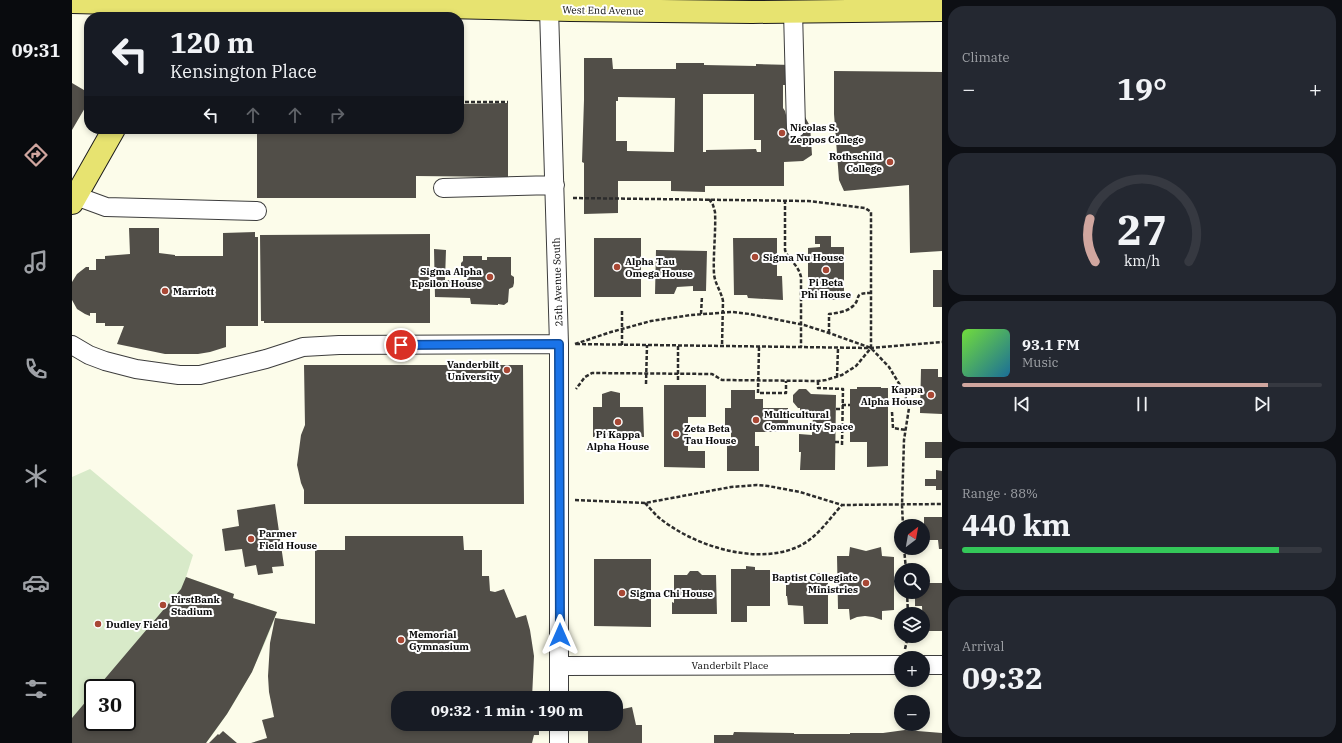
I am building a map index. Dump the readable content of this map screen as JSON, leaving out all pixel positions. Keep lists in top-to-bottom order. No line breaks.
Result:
{"streets":{"main road":["West End Avenue"],"street":["25th Avenue South","Vanderbilt Place"]},"crossings":[["West End Avenue","25th Avenue South"],["25th Avenue South","Vanderbilt Place"]],"places":["Nicolas S. Zeppos College","Rothschild College","Sigma Nu House","Alpha Tau Omega House","Pi Beta Phi House","Sigma Alpha Epsilon House","Marriott","Vanderbilt University","Kappa Alpha House","Multicultural Community Space","Pi Kappa Alpha House","Zeta Beta Tau House","Parmer Field House","Baptist Collegiate Ministries","Sigma Chi House","FirstBank Stadium","Dudley Field","Memorial Gymnasium"],"north":"top right","page":{"tabs":"09:31","tile":["Climate",["Range · 88%","440 km"],["Arrival","09:32"]],"turn":["120 m","Kensington Place"],"heat":["−","19°","+"],"song":["93.1 FM","Music"],"map_buttons":["+","−"],"limit":"30","trip":"09:32 · 1 min · 190 m","gauge":["27","km/h"]}}
